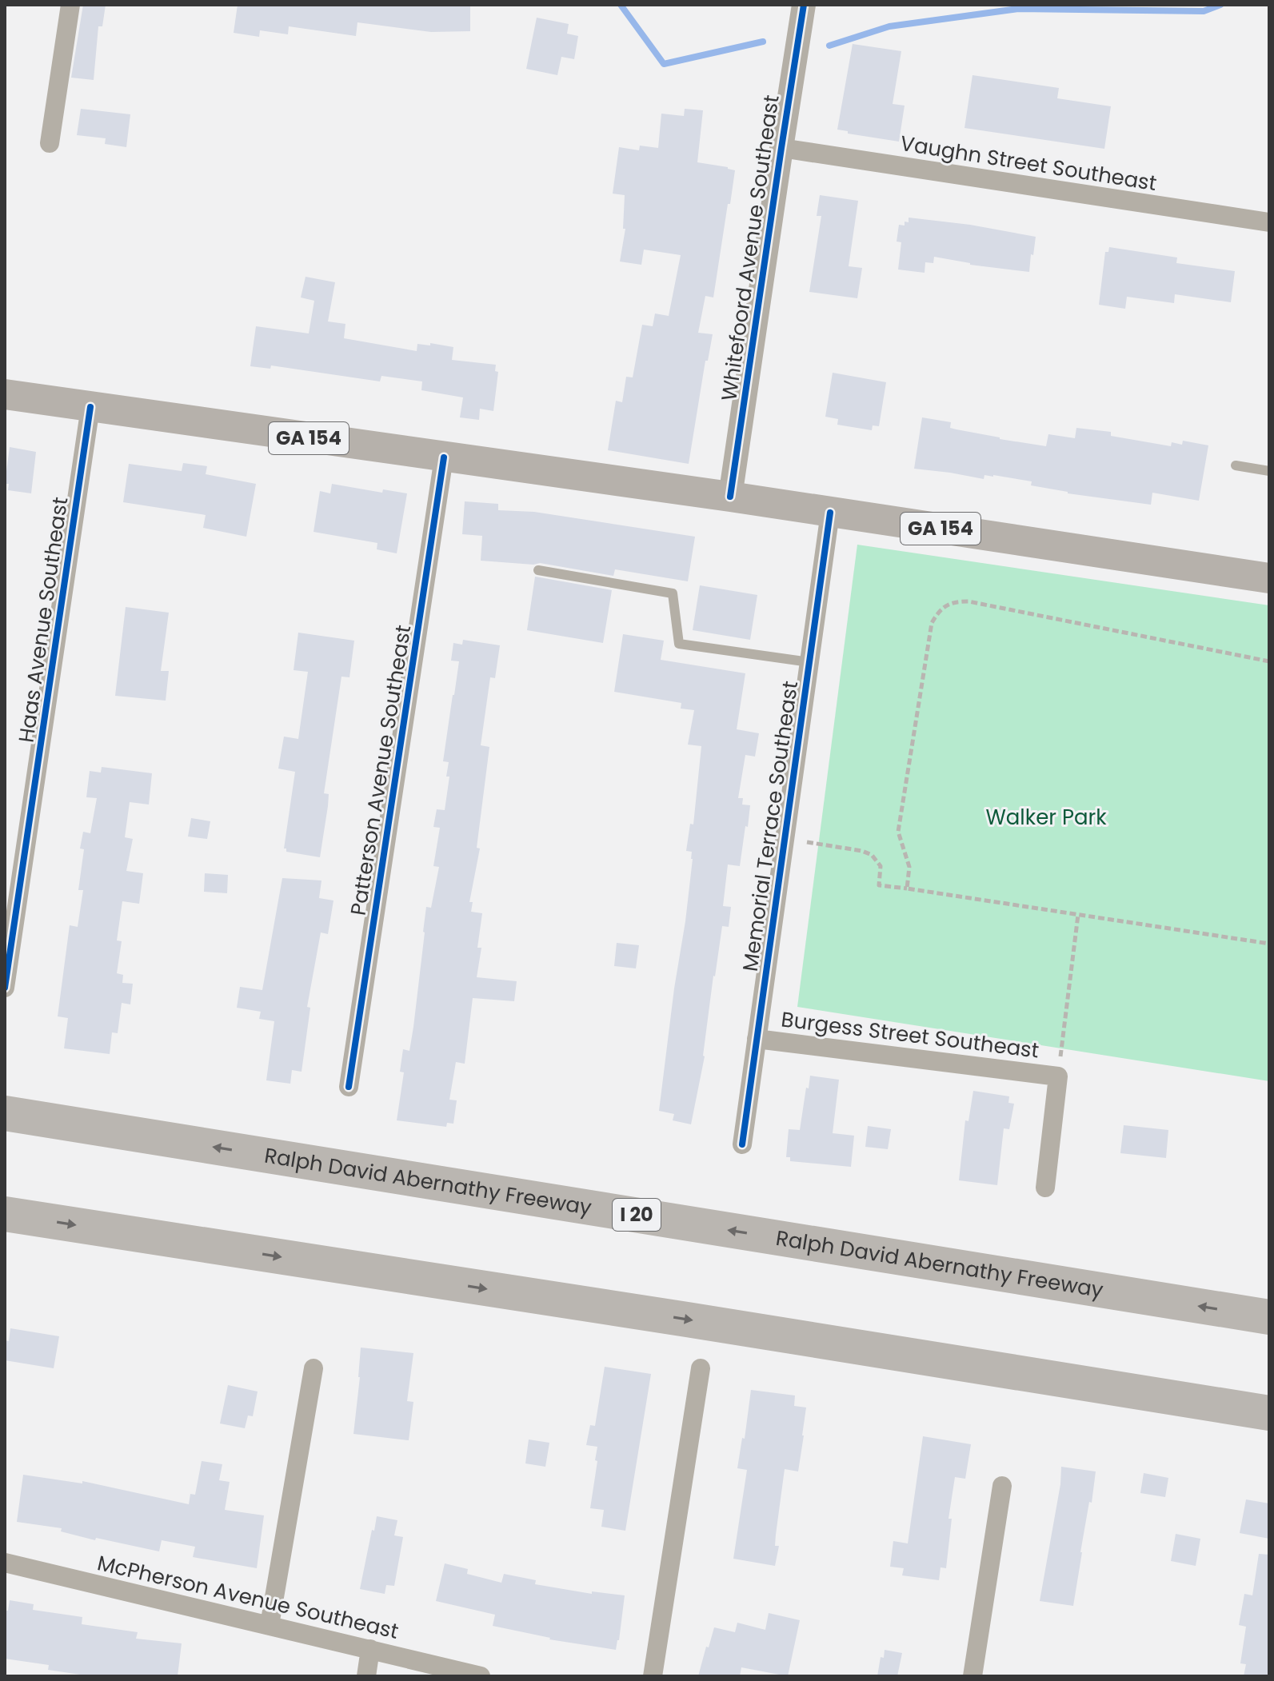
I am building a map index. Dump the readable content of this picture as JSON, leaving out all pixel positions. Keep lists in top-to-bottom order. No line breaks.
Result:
{"streets":{"highway":["Ralph David Abernathy Freeway","I 20"],"main road":["GA 154"],"street":["Vaughn Street Southeast","Whitefoord Avenue Southeast","Haas Avenue Southeast","Patterson Avenue Southeast","Memorial Terrace Southeast","Burgess Street Southeast","McPherson Avenue Southeast"]},"crossings":[["Vaughn Street Southeast","Whitefoord Avenue Southeast"],["Whitefoord Avenue Southeast","GA 154"],["GA 154","Haas Avenue Southeast"],["GA 154","Patterson Avenue Southeast"],["GA 154","Memorial Terrace Southeast"],["Memorial Terrace Southeast","Burgess Street Southeast"]],"parks":["Walker Park"]}
